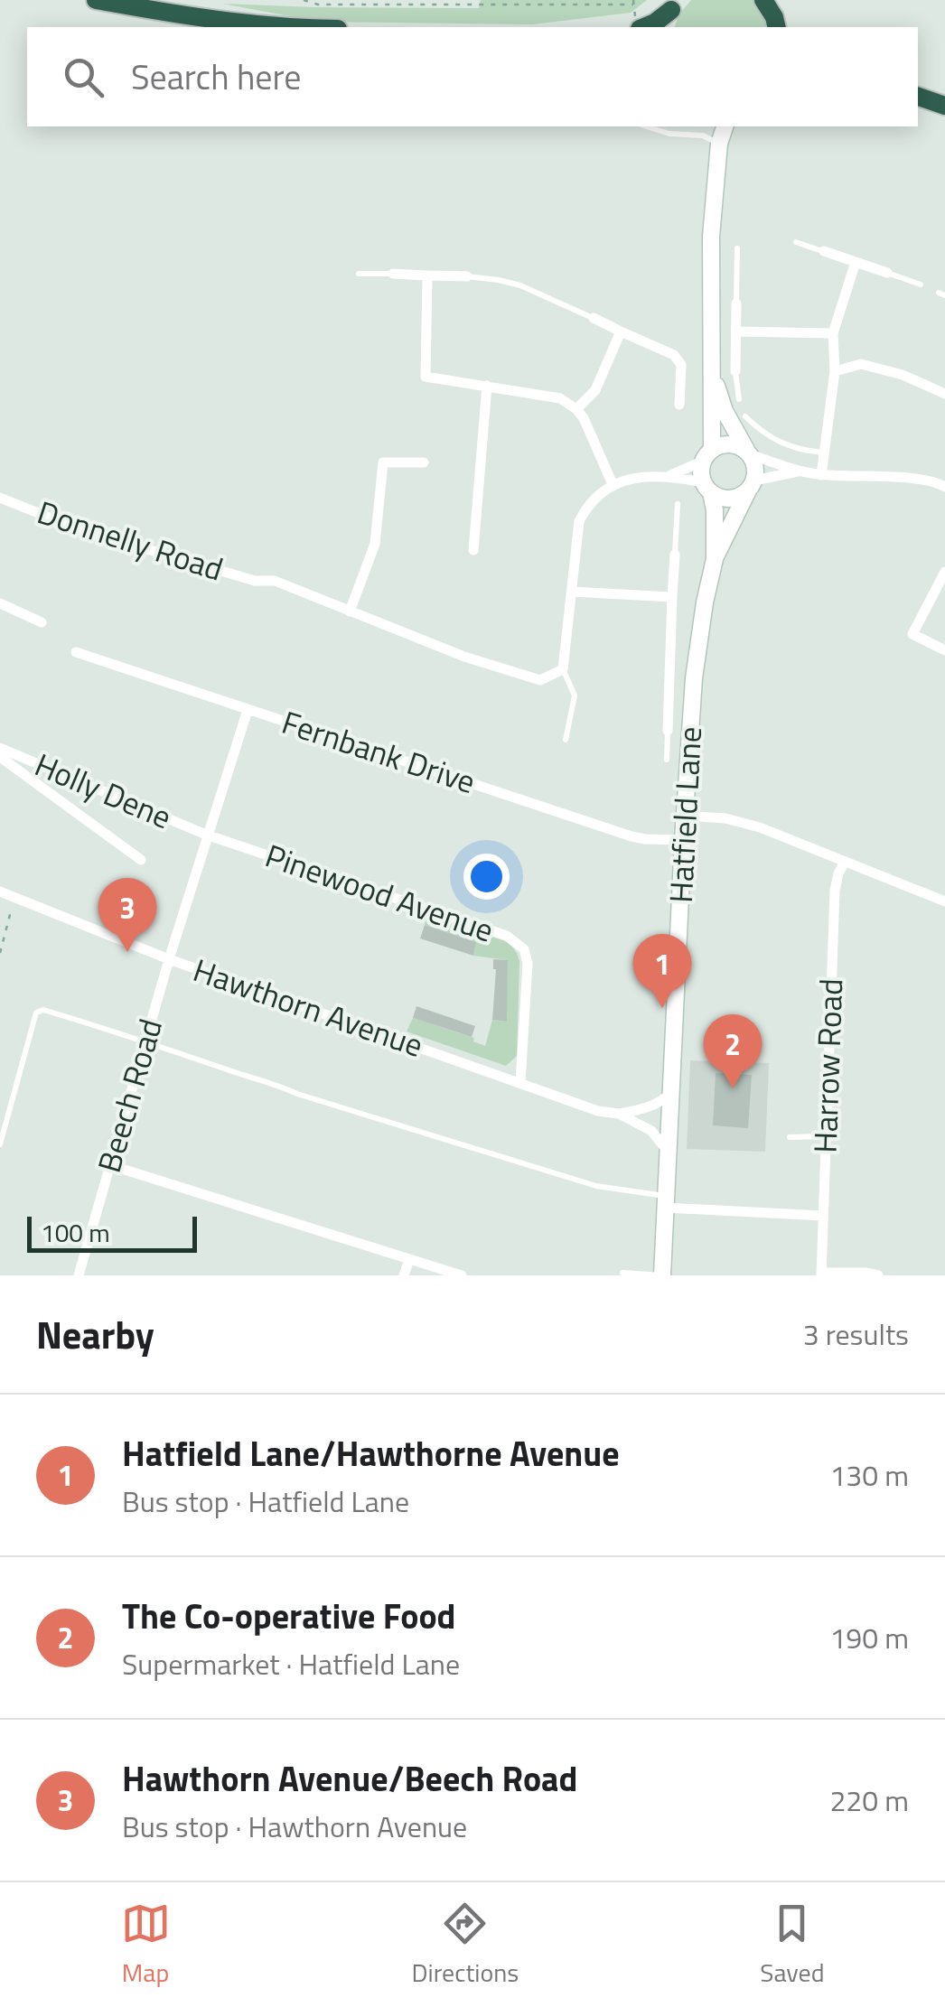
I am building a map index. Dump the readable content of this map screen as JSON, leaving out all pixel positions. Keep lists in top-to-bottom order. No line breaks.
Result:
{"streets":{"street":["Donnelly Road","Fernbank Drive","Holly Dene","Hatfield Lane","Pinewood Avenue","Hawthorn Avenue","Harrow Road","Beech Road"]},"crossings":[["Fernbank Drive","Hatfield Lane"],["Fernbank Drive","Beech Road"],["Holly Dene","Pinewood Avenue"],["Holly Dene","Beech Road"],["Hatfield Lane","Hawthorn Avenue"],["Pinewood Avenue","Hawthorn Avenue"],["Pinewood Avenue","Beech Road"],["Hawthorn Avenue","Beech Road"]],"scale_bar":"100 m","page":{"search":"Search here","pins":["3","1","2"],"scale":"100 m","heading":["Nearby","3 results"],"list":[{"mark":"1","name":"Hatfield Lane/Hawthorne Avenue","note":"Bus stop · Hatfield Lane","value":"130 m"},{"mark":"2","name":"The Co-operative Food","note":"Supermarket · Hatfield Lane","value":"190 m"},{"mark":"3","name":"Hawthorn Avenue/Beech Road","note":"Bus stop · Hawthorn Avenue","value":"220 m"}],"nav":["Map","Directions","Saved"]}}
